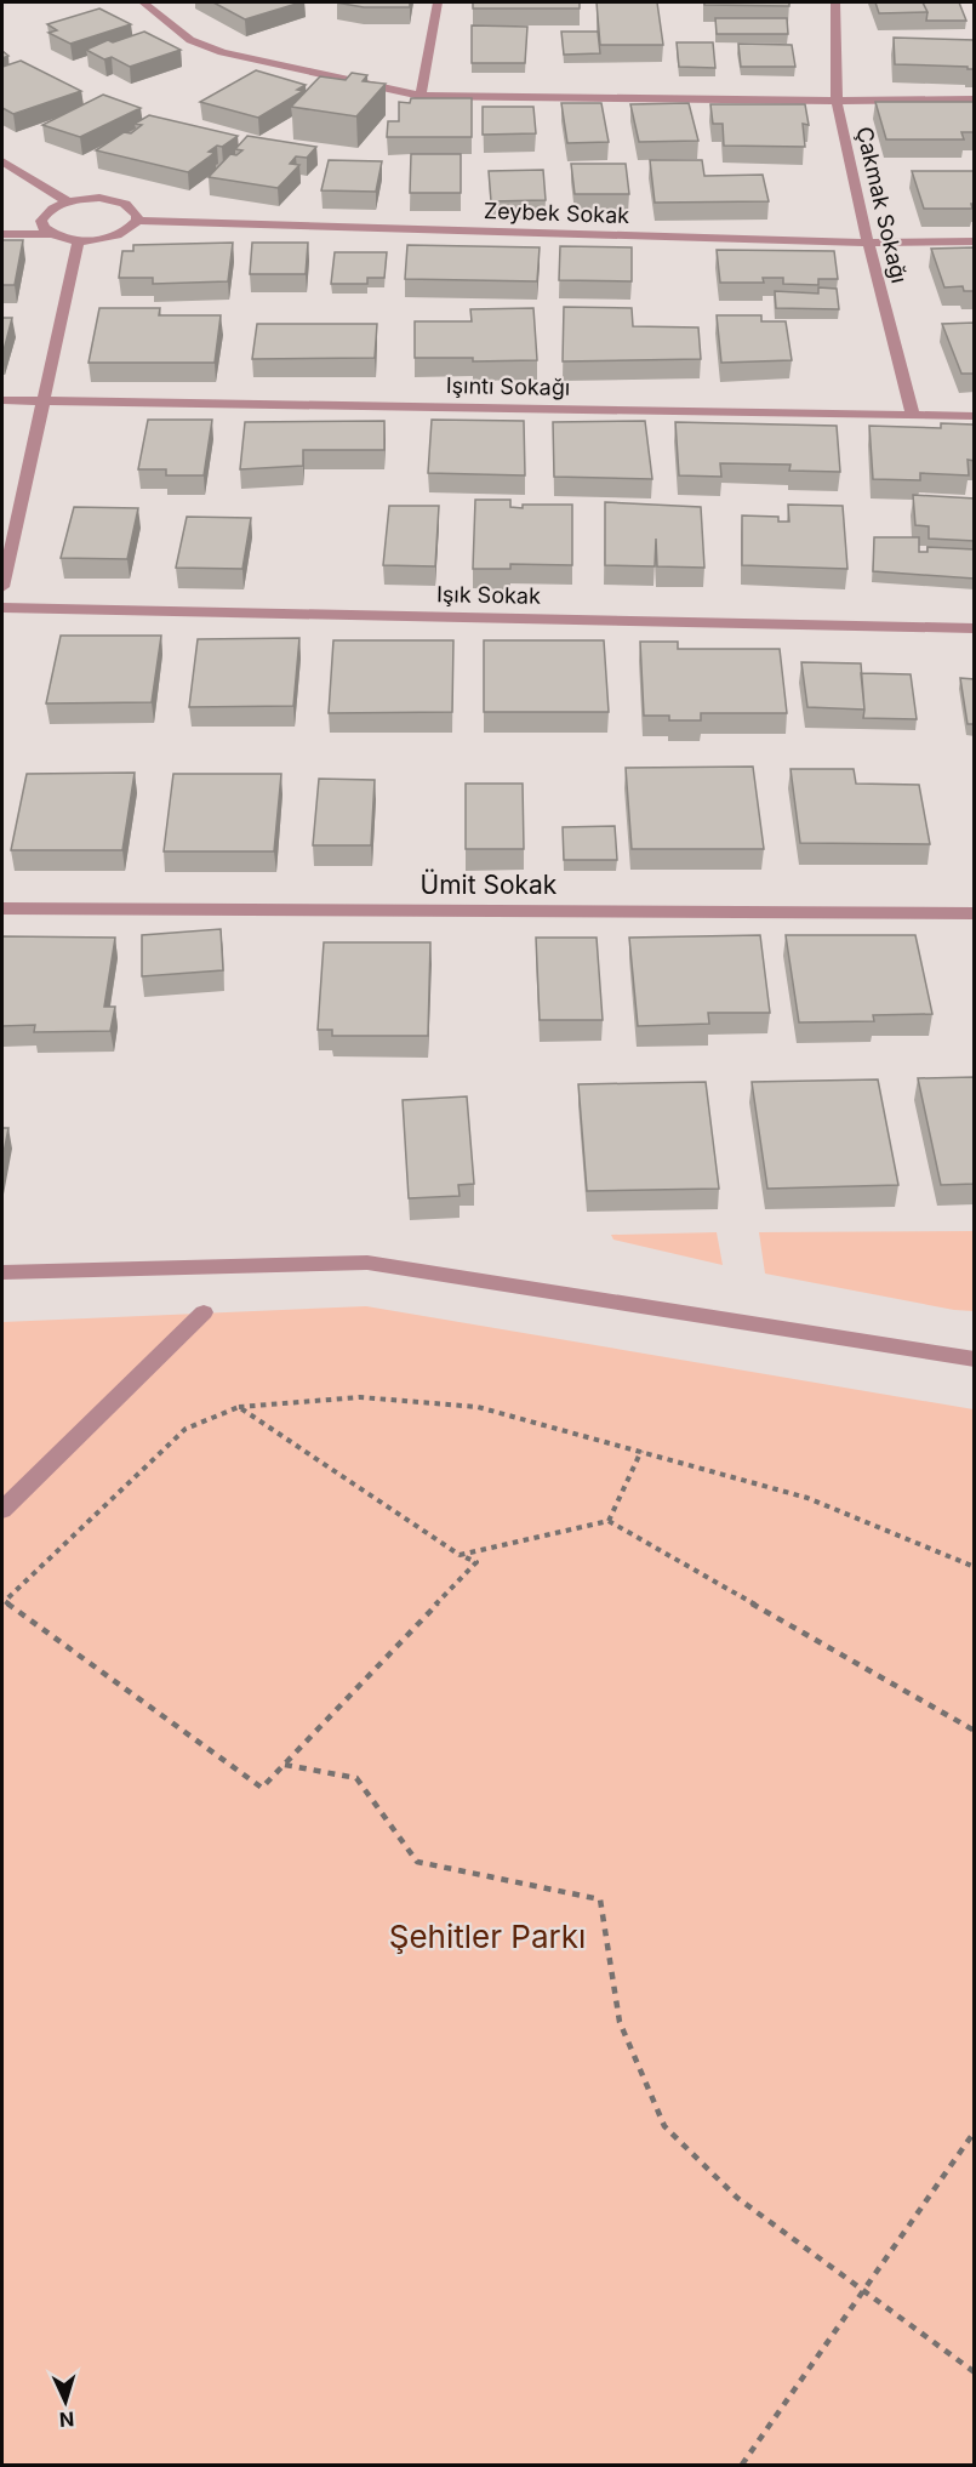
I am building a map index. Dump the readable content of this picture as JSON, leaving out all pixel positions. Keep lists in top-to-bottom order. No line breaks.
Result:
{"streets":{"street":["Çakmak Sokağı","Zeybek Sokak","Işıntı Sokağı","Işık Sokak","Ümit Sokak"]},"crossings":[["Çakmak Sokağı","Zeybek Sokak"],["Çakmak Sokağı","Işıntı Sokağı"]],"parks":["Şehitler Parkı"],"north":"bottom"}
